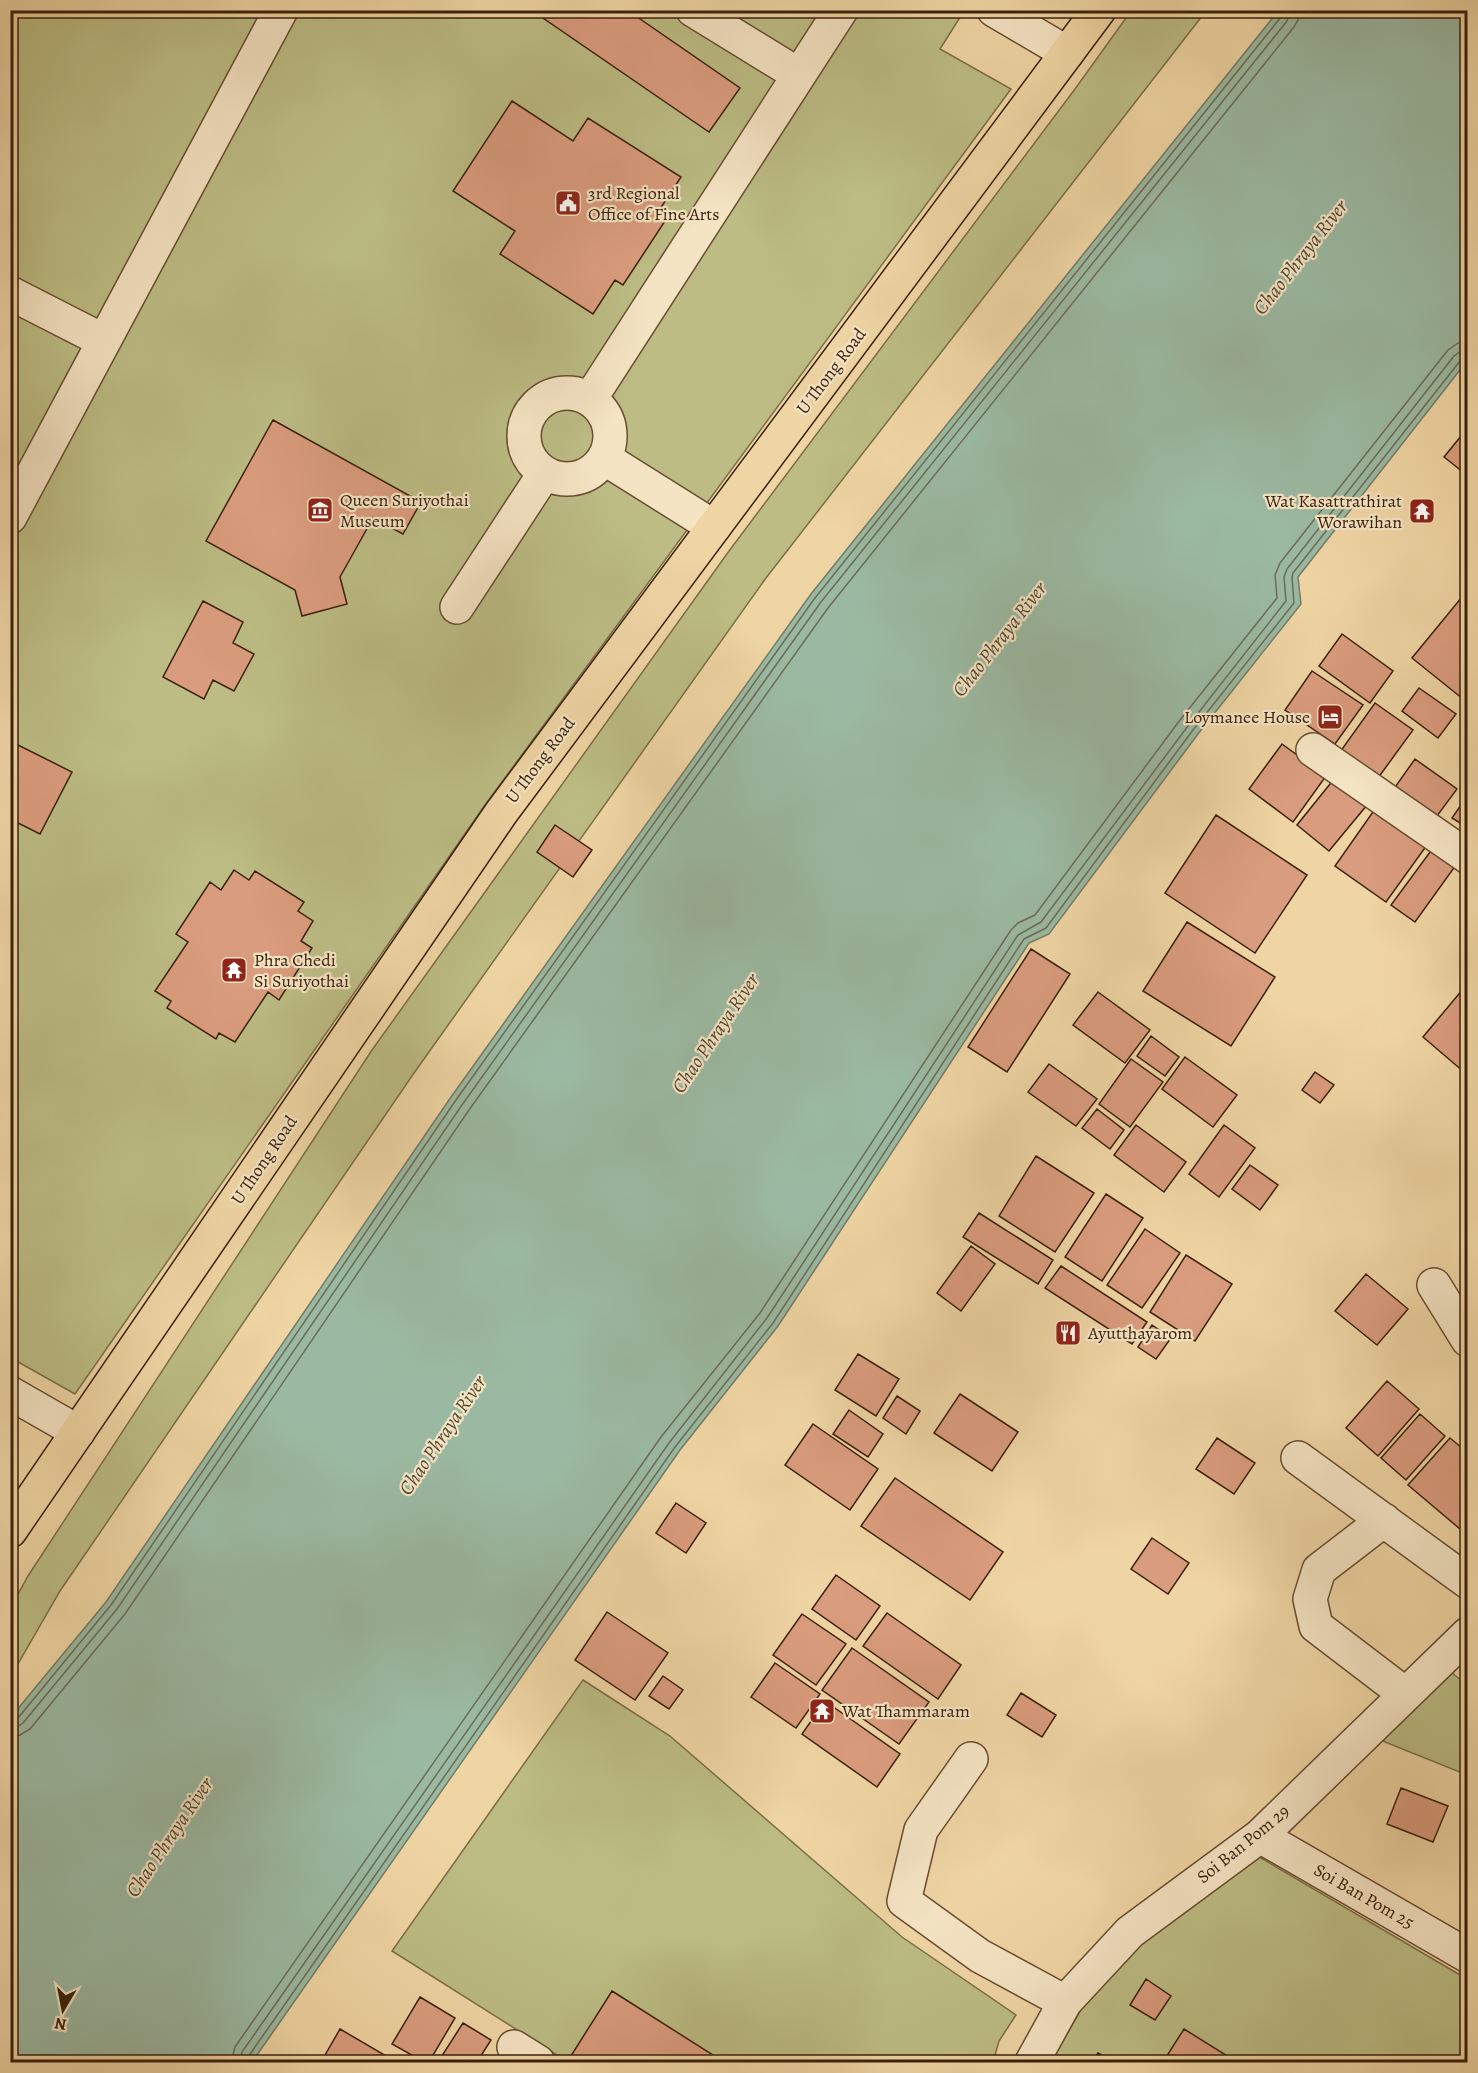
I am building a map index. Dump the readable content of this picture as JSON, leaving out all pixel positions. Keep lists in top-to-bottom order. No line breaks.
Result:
{"streets":{"main road":["U Thong Road"],"street":["Soi Ban Pom 29","Soi Ban Pom 25"]},"crossings":[["Soi Ban Pom 29","Soi Ban Pom 25"]],"water":["Chao Phraya River"],"places":{"public building":["3rd Regional Office of Fine Arts"],"museum":["Queen Suriyothai Museum"],"temple":["Wat Kasattrathirat Worawihan","Phra Chedi Si Suriyothai","Wat Thammaram"],"hotel":["Loymanee House"],"restaurant":["Ayutthayarom"]},"north":"bottom"}
